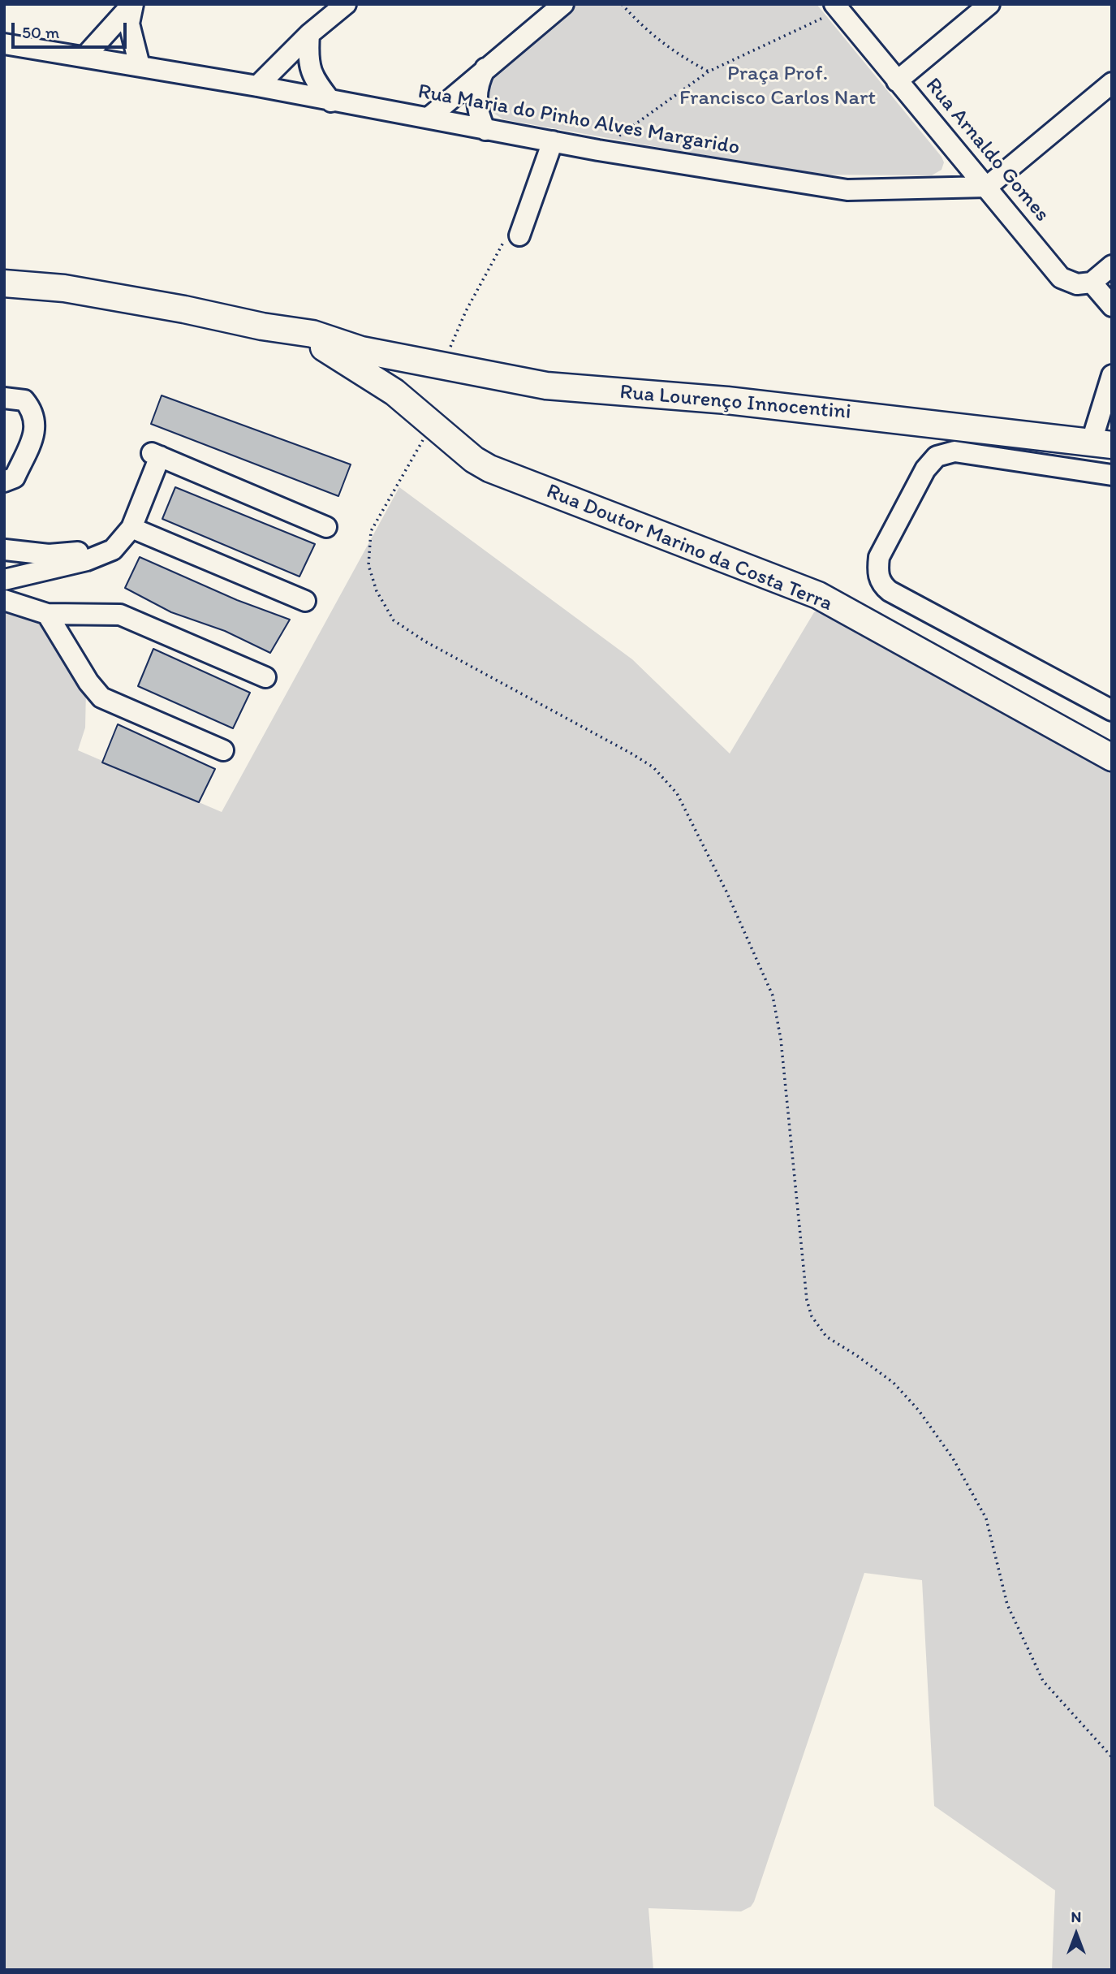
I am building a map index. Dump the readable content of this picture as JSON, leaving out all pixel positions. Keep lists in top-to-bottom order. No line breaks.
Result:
{"streets":{"main road":["Rua Lourenço Innocentini","Rua Doutor Marino da Costa Terra"],"street":["Rua Maria do Pinho Alves Margarido","Rua Arnaldo Gomes"]},"crossings":[["Rua Maria do Pinho Alves Margarido","Rua Arnaldo Gomes"],["Rua Lourenço Innocentini","Rua Doutor Marino da Costa Terra"]],"parks":["Praça Prof. Francisco Carlos Nart"],"scale_bar":"50 m","north":"top"}
